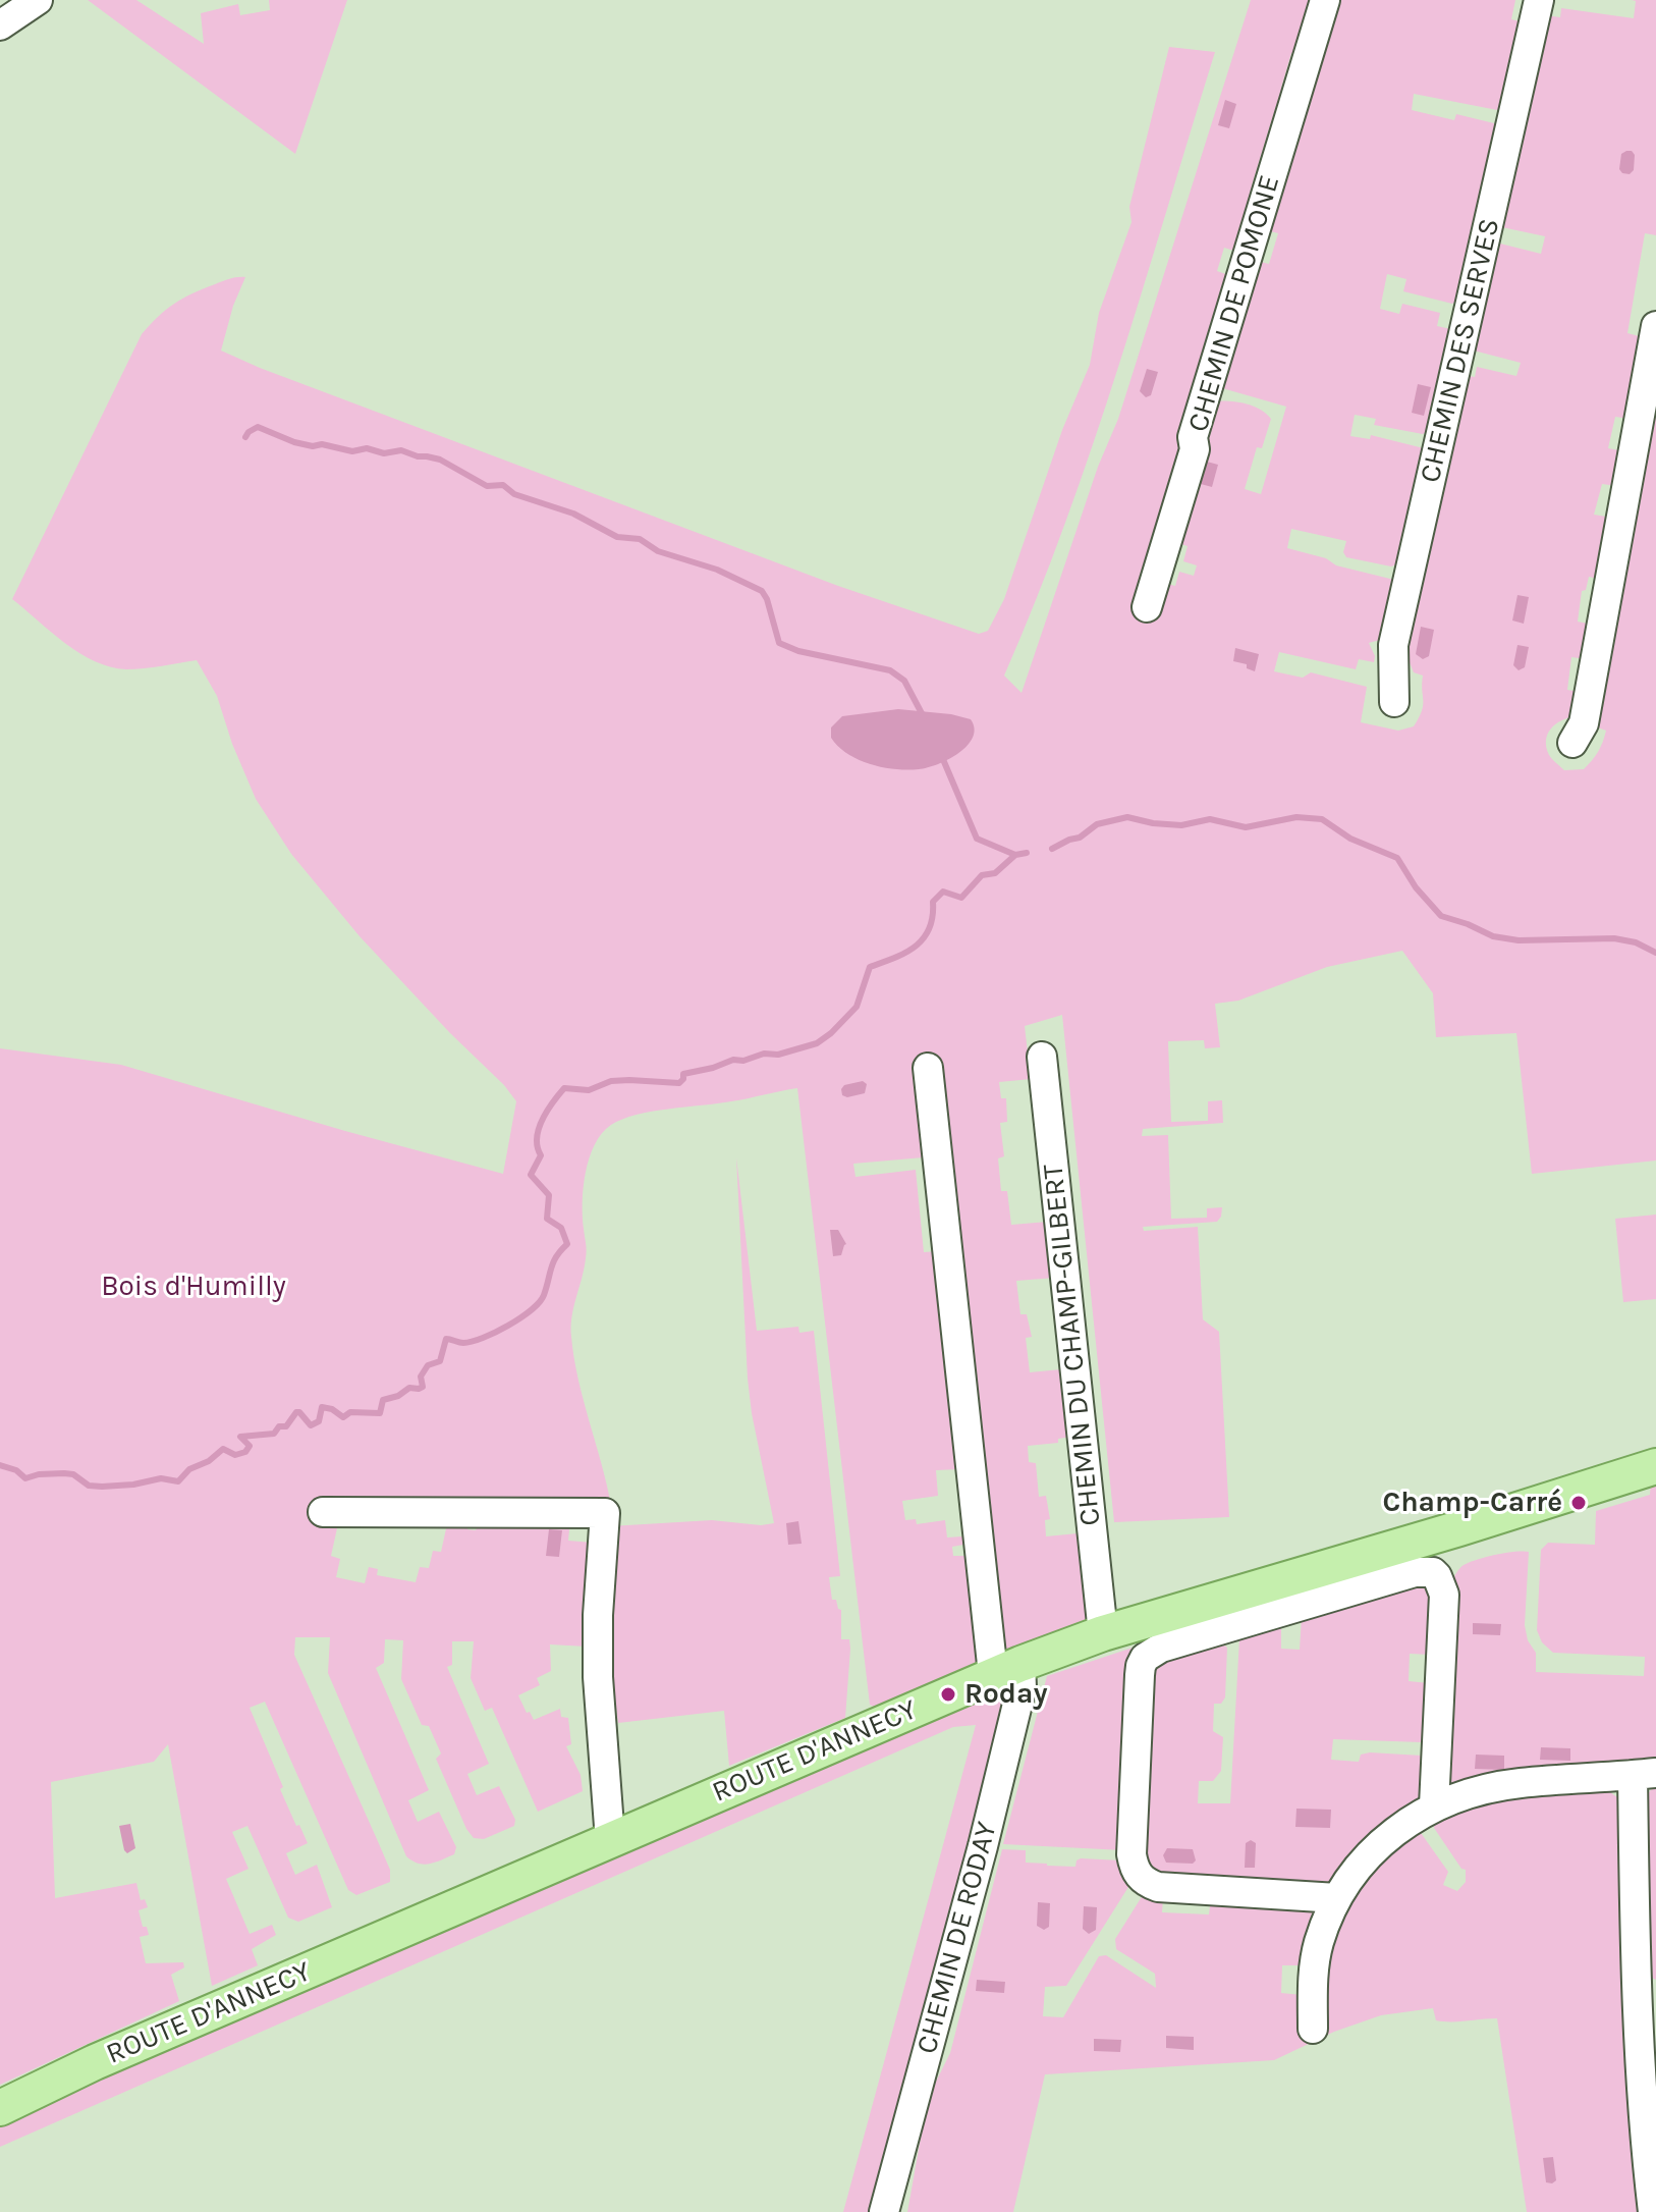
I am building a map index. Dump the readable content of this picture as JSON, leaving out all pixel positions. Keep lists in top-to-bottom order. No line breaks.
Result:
{"streets":{"main road":["ROUTE D'ANNECY"],"street":["CHEMIN DE POMONE","CHEMIN DES SERVES","CHEMIN DU CHAMP-GILBERT","CHEMIN DE RODAY"]},"crossings":[["CHEMIN DU CHAMP-GILBERT","ROUTE D'ANNECY"],["ROUTE D'ANNECY","CHEMIN DE RODAY"]],"parks":["Bois d'Humilly"],"places":["Champ-Carré","Roday"]}
